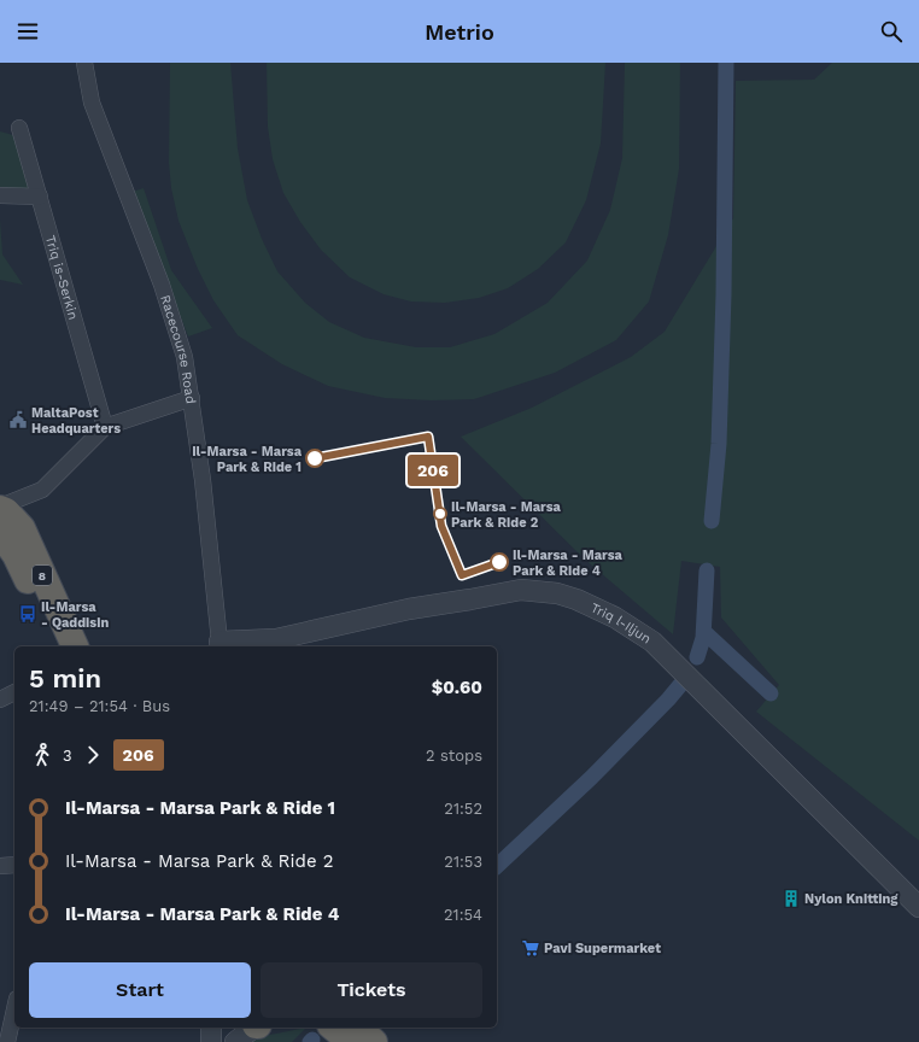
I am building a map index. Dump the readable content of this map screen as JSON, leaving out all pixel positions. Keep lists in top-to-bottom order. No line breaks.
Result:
{"streets":{"highway":["8"],"street":["Triq is-Serkin","Racecourse Road","Triq l-Iljun"]},"crossings":[["Racecourse Road","Triq l-Iljun"]],"places":{"public building":["MaltaPost Headquarters"],"other":["Il-Marsa - Marsa Park & Ride 1","Il-Marsa - Marsa Park & Ride 2","Il-Marsa - Marsa Park & Ride 4"],"bus stop":["Il-Marsa - Qaddisin"],"building":["Nylon Knitting"],"supermarket":["Pavi Supermarket"]},"lines":["bus line 206"],"page":{"header":"Metrio","on_map":"206","heading":["5 min","21:49 – 21:54 · Bus","$0.60"],"legs":["3","206","2 stops"],"list":[{"name":"Il-Marsa - Marsa Park & Ride 1","value":"21:52"},{"name":"Il-Marsa - Marsa Park & Ride 2","value":"21:53"},{"name":"Il-Marsa - Marsa Park & Ride 4","value":"21:54"}],"buttons":["Start","Tickets"]}}
